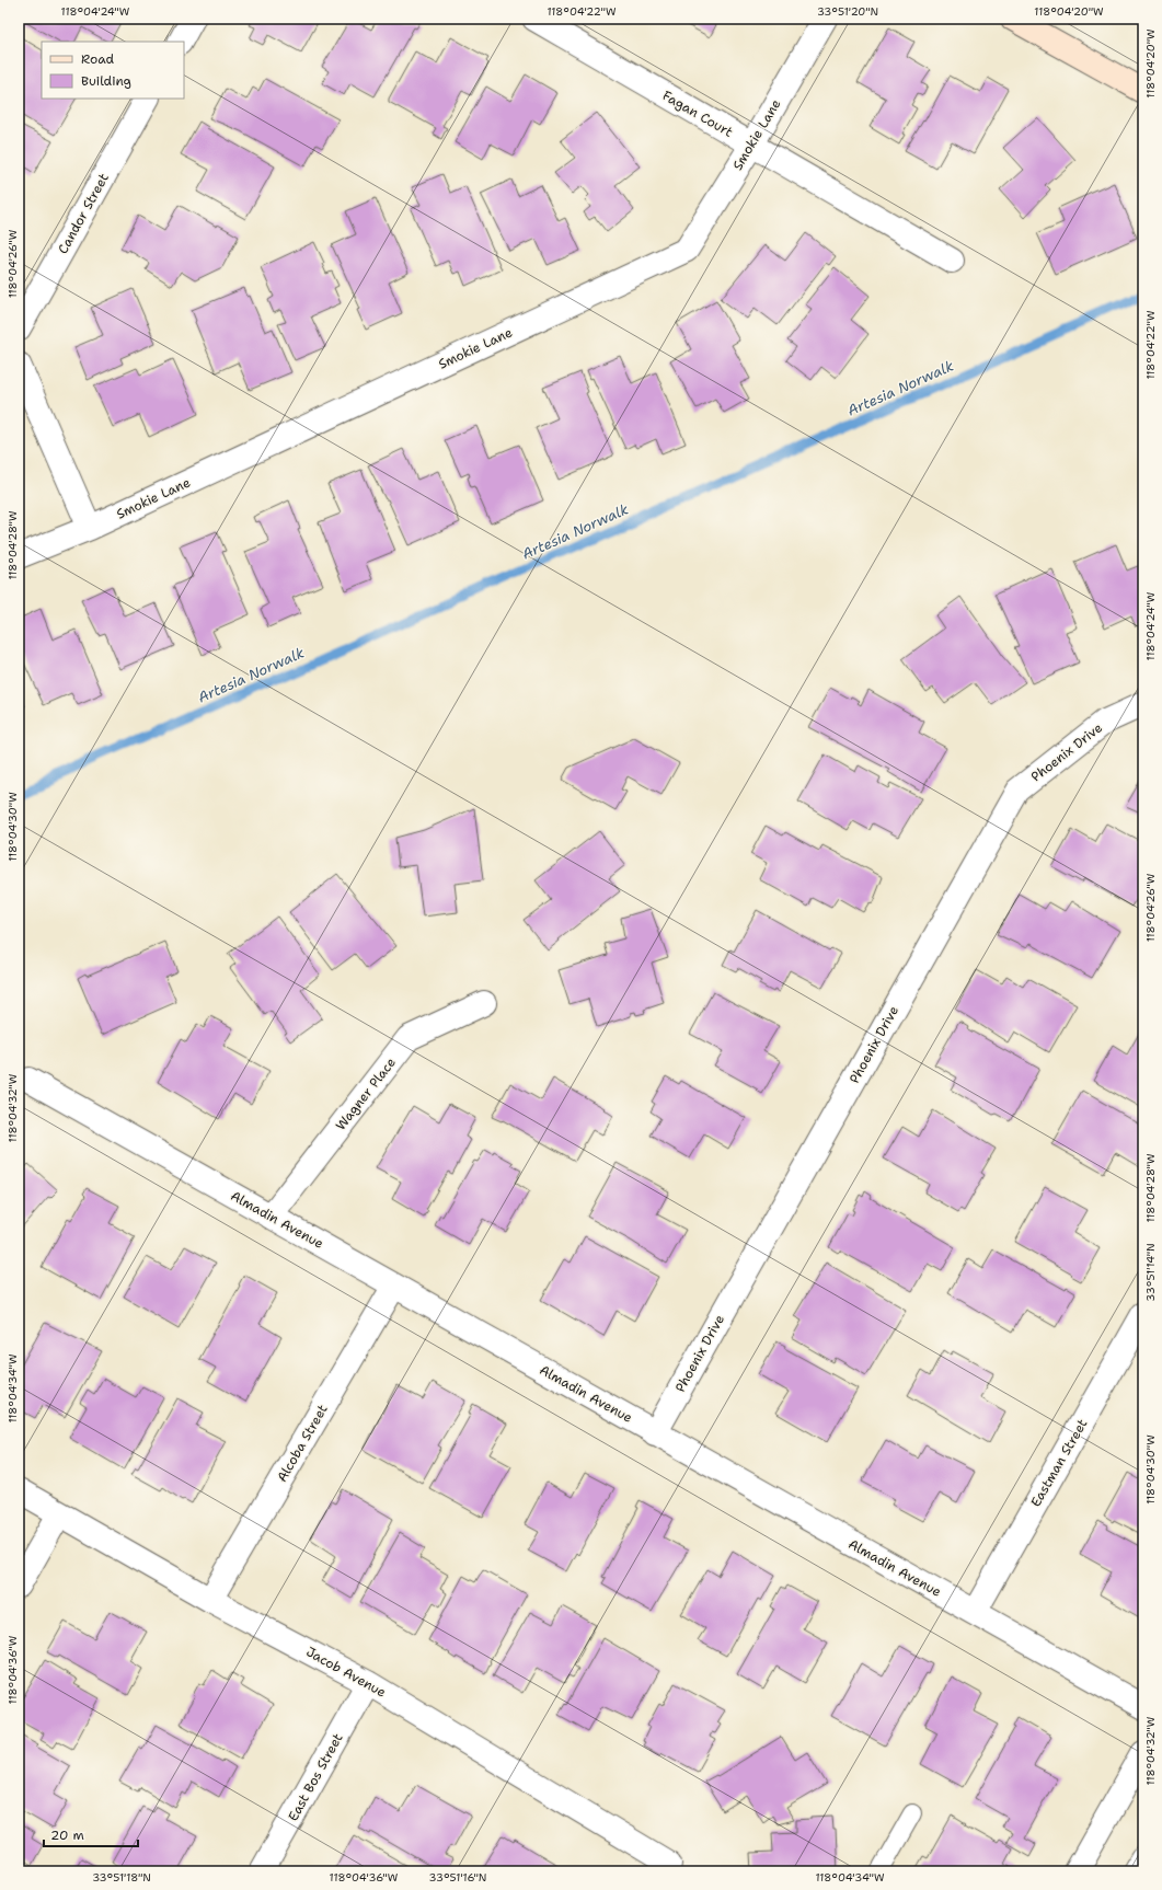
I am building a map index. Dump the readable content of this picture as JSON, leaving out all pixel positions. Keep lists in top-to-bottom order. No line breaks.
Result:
{"streets":{"street":["Fagan Court","Smokie Lane","Candor Street","Phoenix Drive","Wagner Place","Almadin Avenue","Alcoba Street","Eastman Street","Jacob Avenue","East Bos Street"]},"crossings":[["Fagan Court","Smokie Lane"],["Phoenix Drive","Almadin Avenue"],["Wagner Place","Almadin Avenue"],["Almadin Avenue","Alcoba Street"],["Almadin Avenue","Eastman Street"],["Alcoba Street","Jacob Avenue"],["Jacob Avenue","East Bos Street"]],"water":["Artesia Norwalk"],"legend":["Road","Building"],"scale_bar":"20 m","coordinates":["118°04'24\"W","118°04'22\"W","33°51'20\"N","118°04'20\"W","118°04'26\"W","118°04'28\"W","118°04'30\"W","118°04'32\"W","33°51'14\"N","118°04'34\"W","118°04'36\"W","33°51'18\"N","33°51'16\"N"]}
